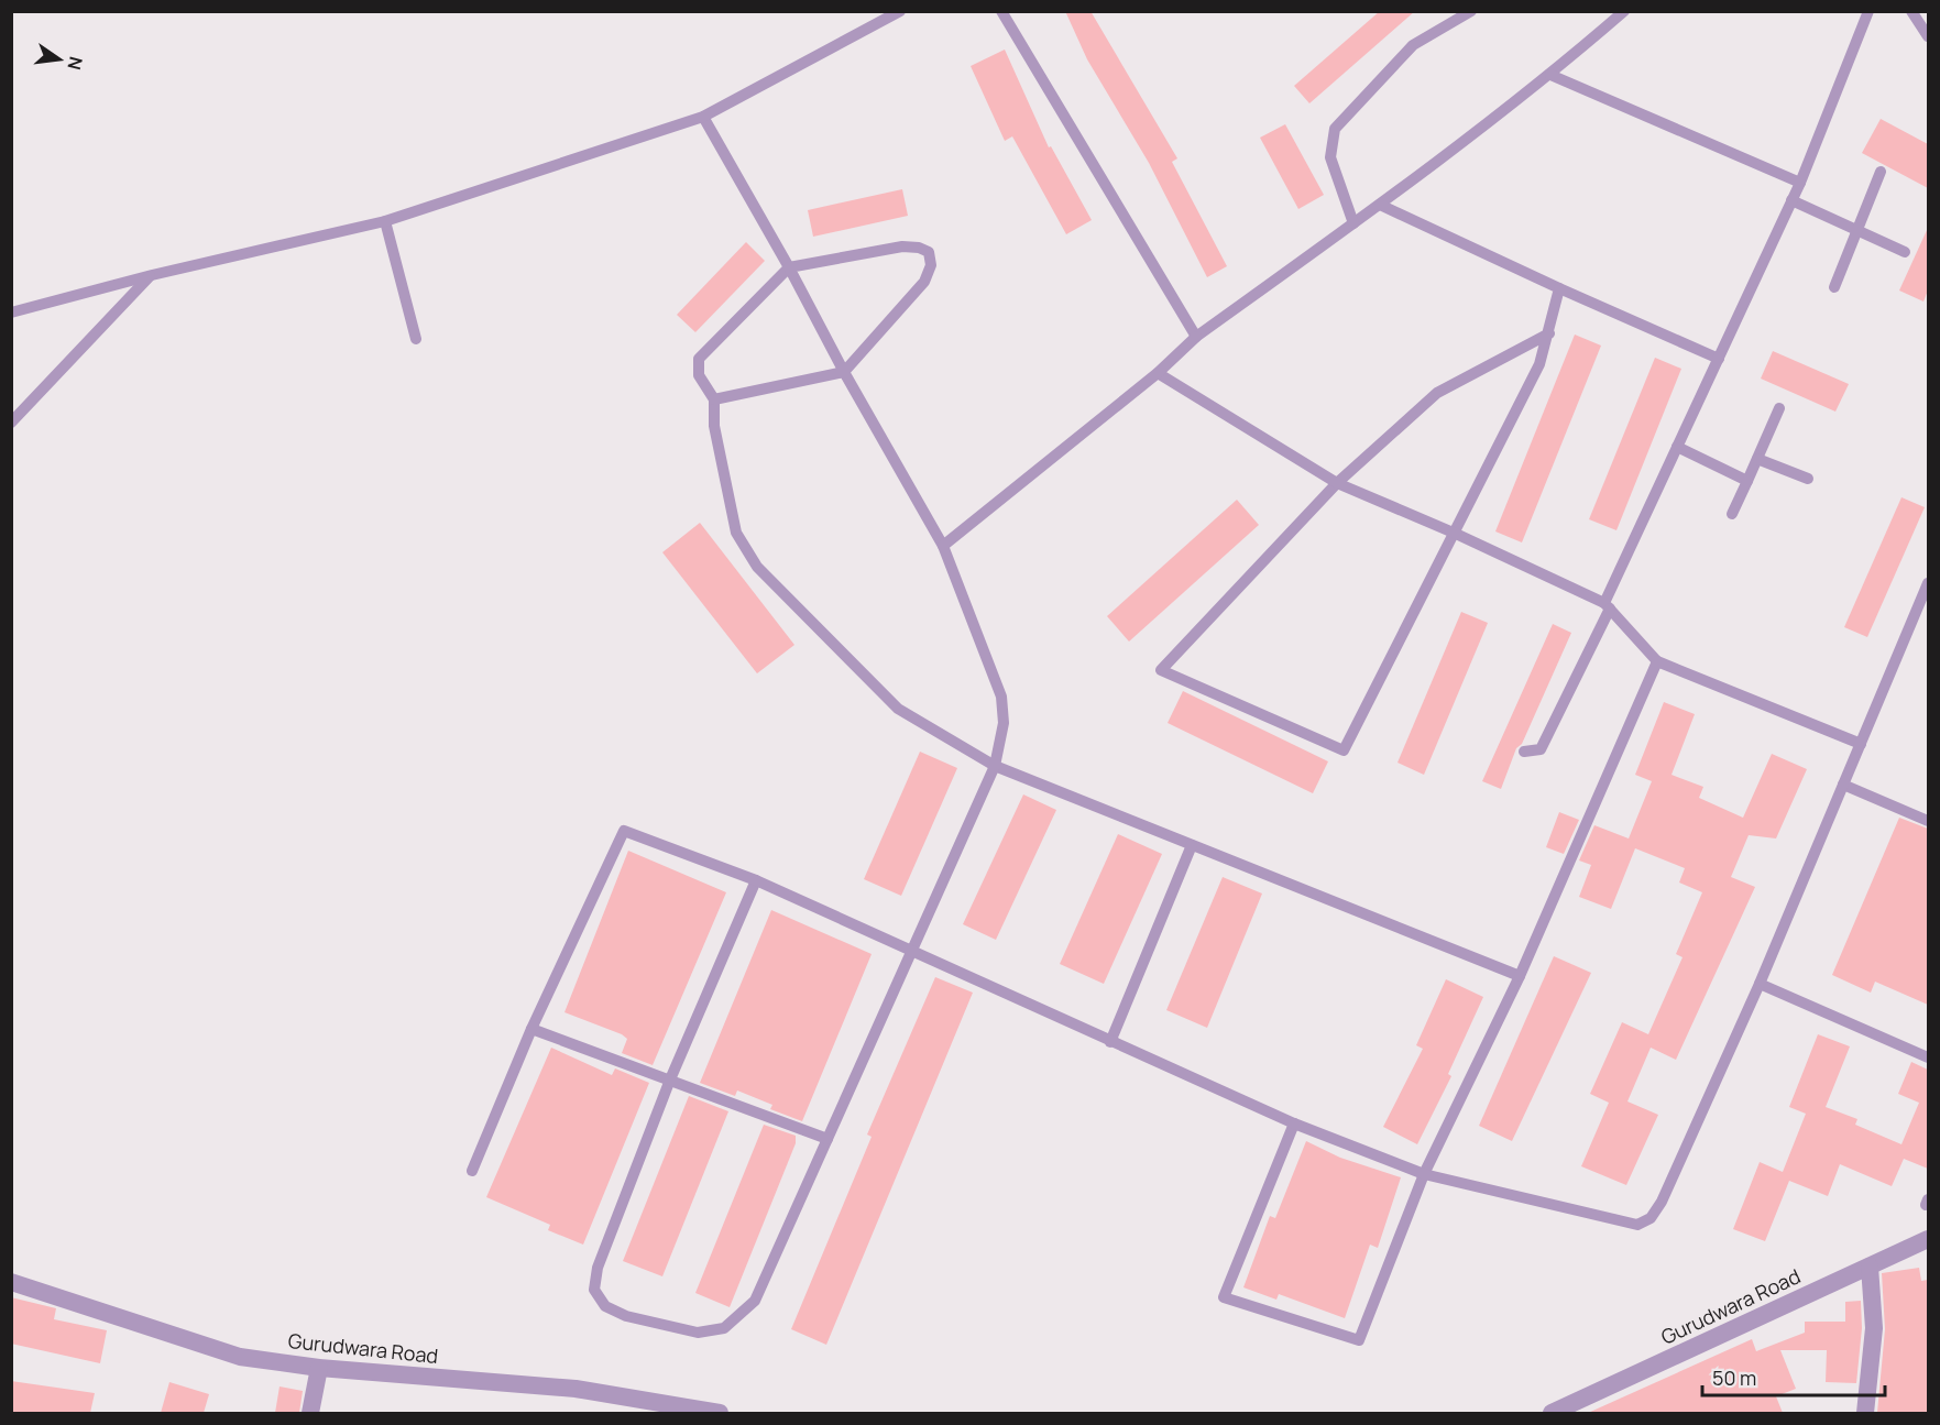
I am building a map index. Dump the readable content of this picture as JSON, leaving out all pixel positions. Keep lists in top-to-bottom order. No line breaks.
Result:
{"streets":{"street":["Gurudwara Road"]},"scale_bar":"50 m","north":"right"}
